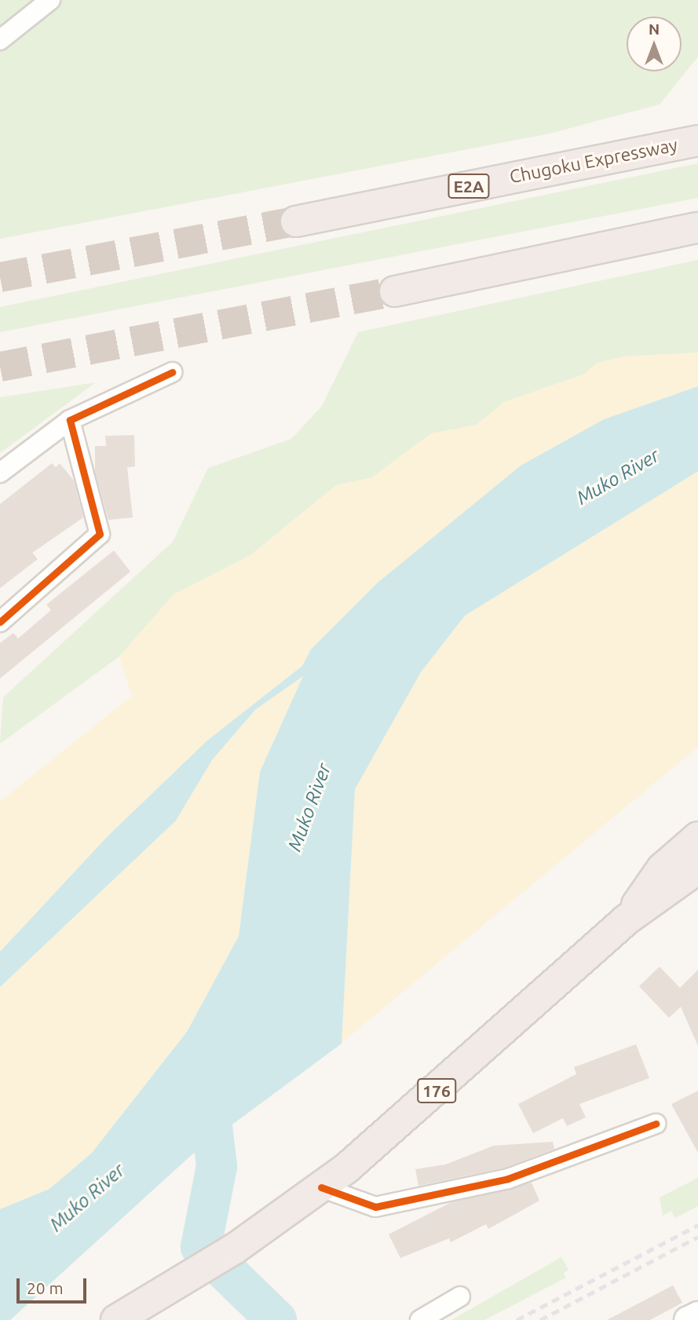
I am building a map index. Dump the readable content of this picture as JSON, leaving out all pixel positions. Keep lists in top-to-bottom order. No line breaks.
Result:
{"streets":{"highway":["Chugoku Expressway","E2A","176"]},"water":["Muko River"],"scale_bar":"20 m","north":"top"}
